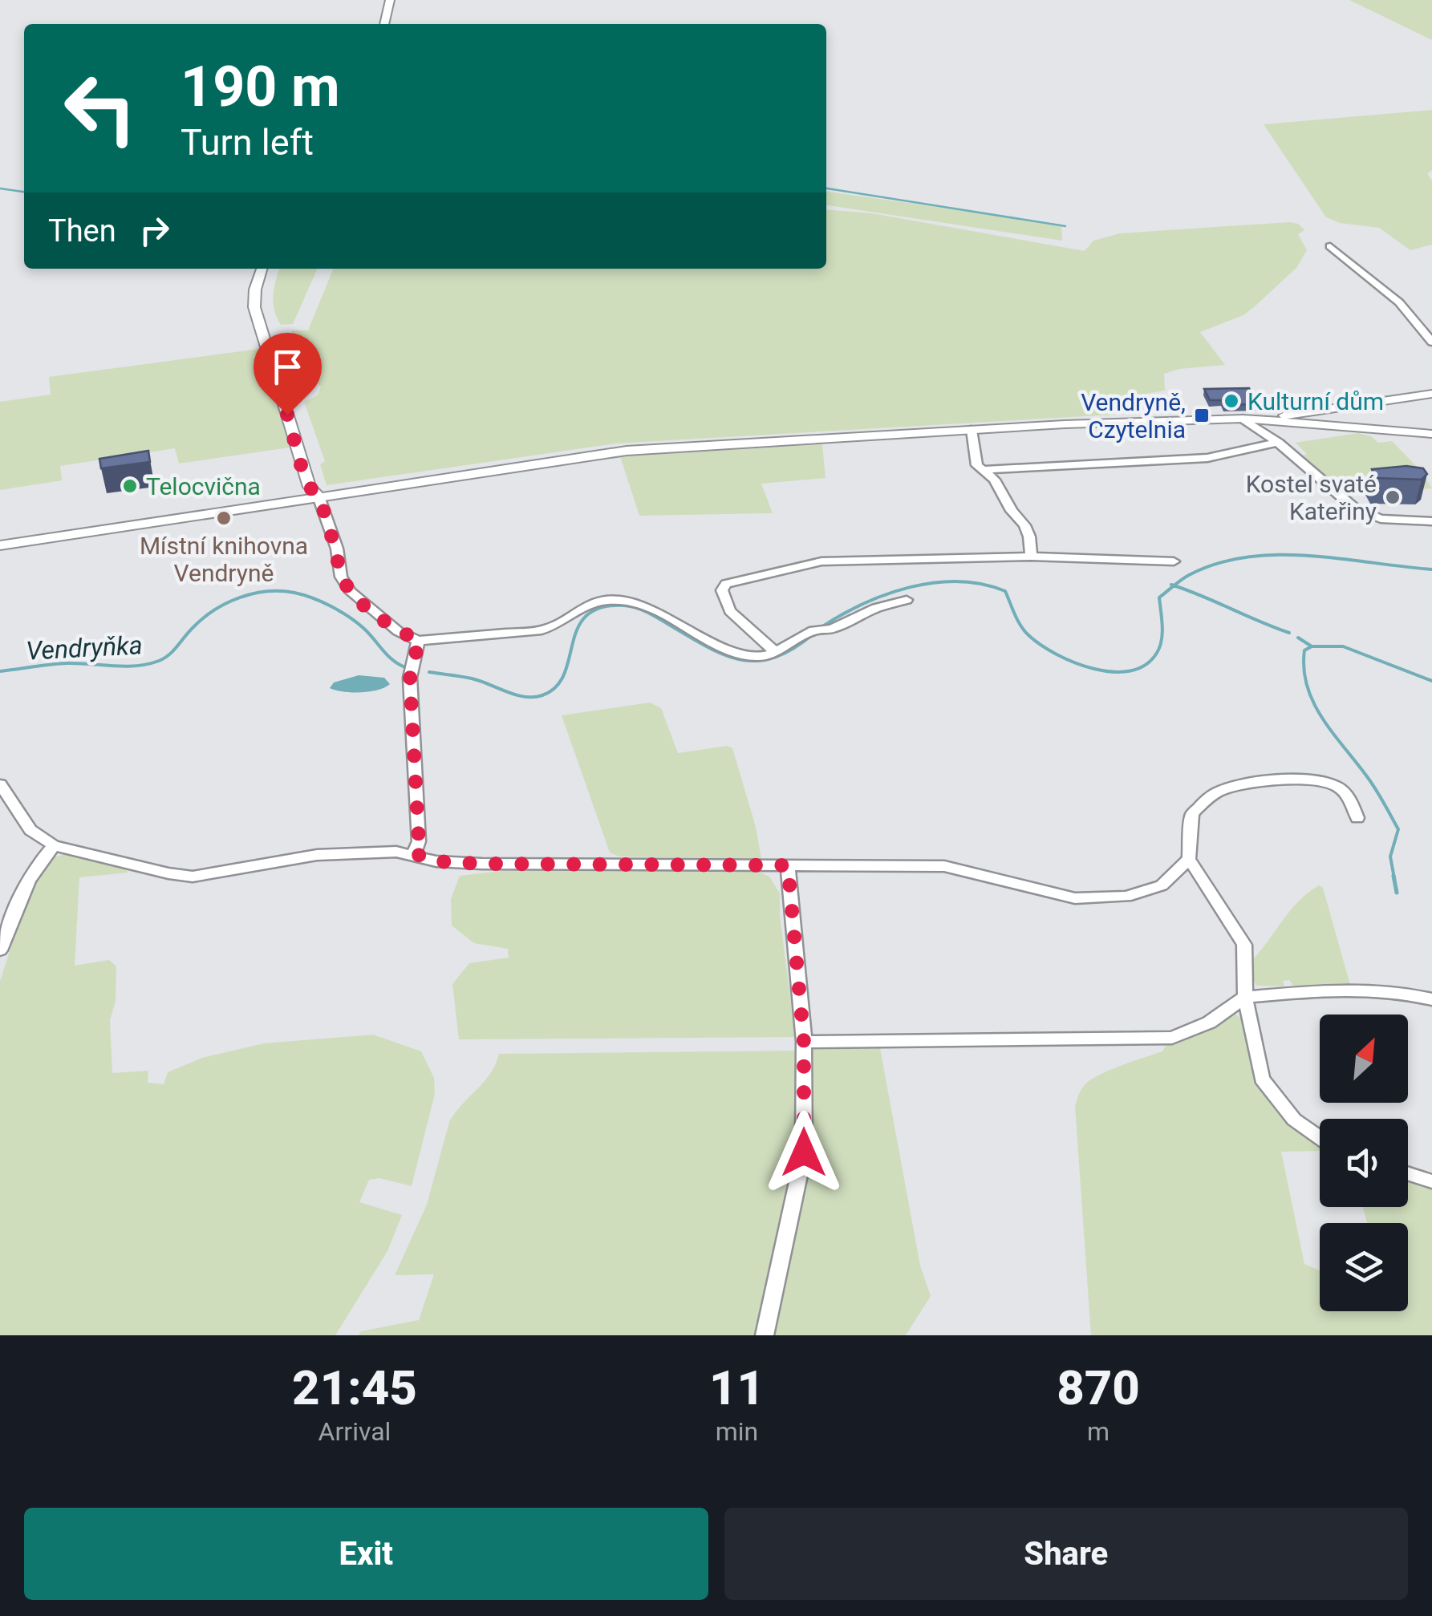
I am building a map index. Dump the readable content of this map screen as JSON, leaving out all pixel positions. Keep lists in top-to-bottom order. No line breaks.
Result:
{"water":["Vendryňka"],"places":{"other":["Kulturní dům","Telocvična","Kostel svaté Kateřiny","Místní knihovna Vendryně"],"transit":["Vendryně, Czytelnia"]},"north":"top right","page":{"turn":["190 m","Turn left"],"then":"Then","eta":["21:45","Arrival","11","min","870","m"],"buttons":["Exit","Share"]}}
